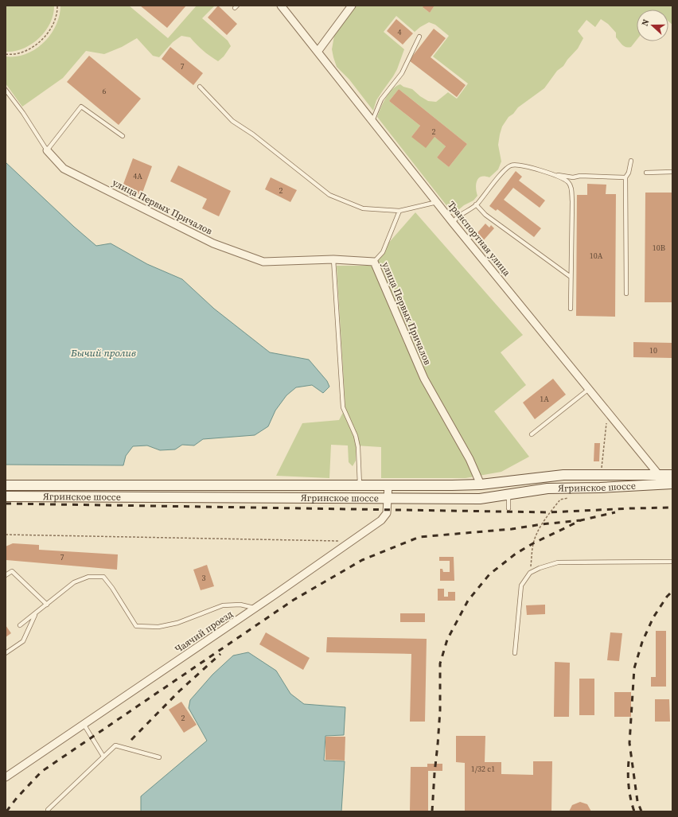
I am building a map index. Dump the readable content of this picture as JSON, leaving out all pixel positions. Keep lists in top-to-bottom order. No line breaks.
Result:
{"streets":{"main road":["Ягринское шоссе"],"street":["улица Первых Причалов","Транспортная улица","Чаячий проезд"]},"crossings":[["улица Первых Причалов","Ягринское шоссе"],["Транспортная улица","Ягринское шоссе"],["Ягринское шоссе","Чаячий проезд"]],"water":["Бычий пролив"],"house_numbers":["4","7","6","2","4А","2","10В","10А","10","1А","7","3","2","1/32 с1"],"north":"left"}
